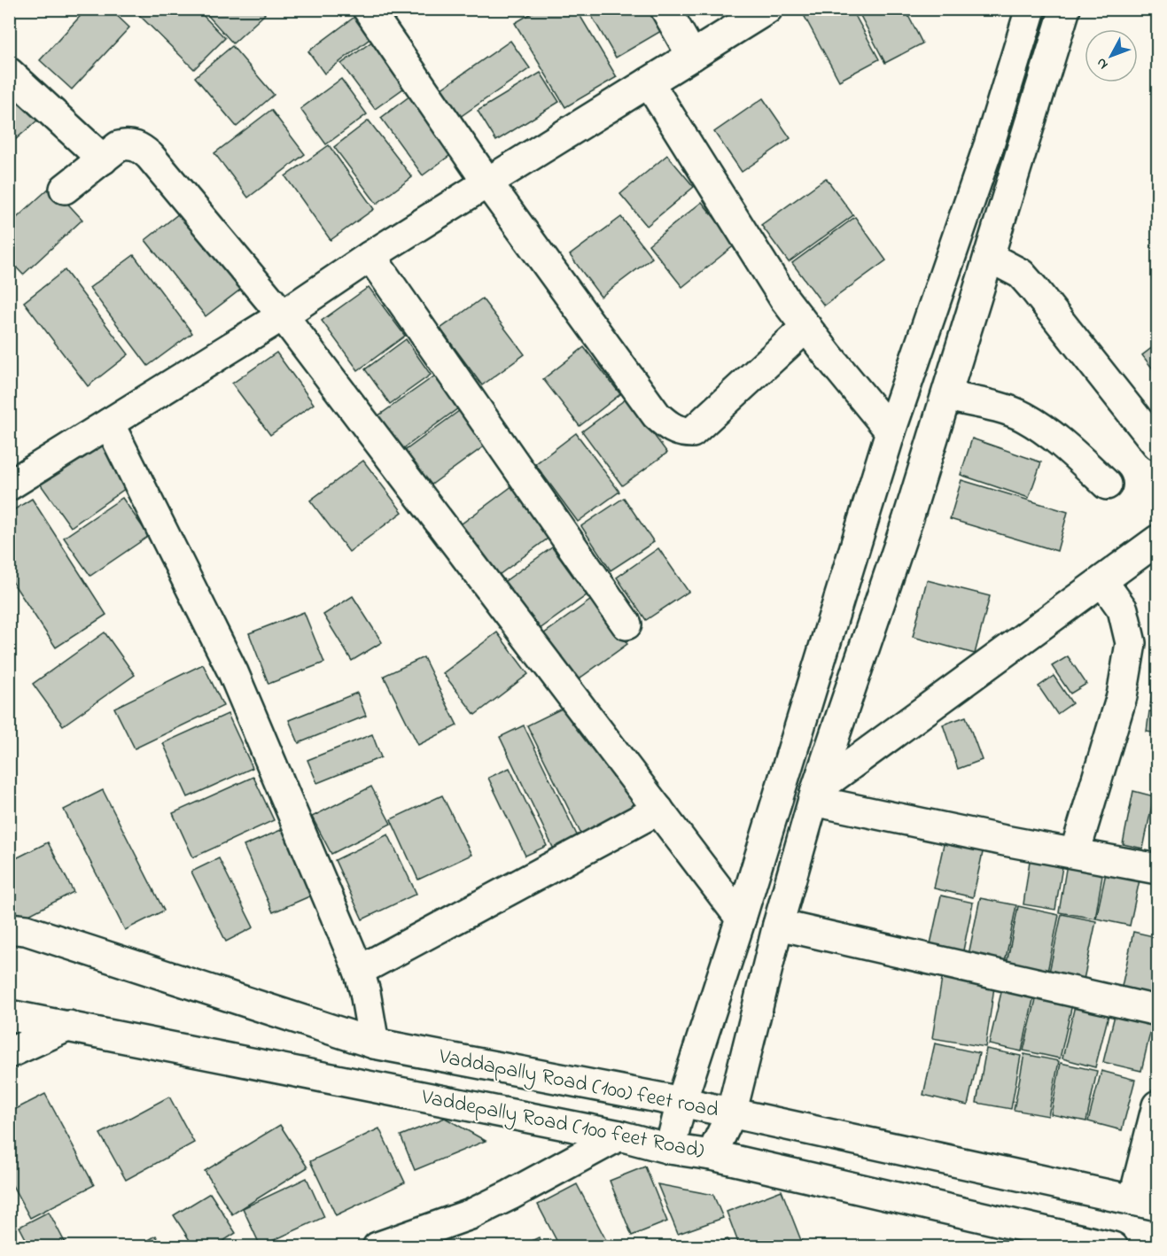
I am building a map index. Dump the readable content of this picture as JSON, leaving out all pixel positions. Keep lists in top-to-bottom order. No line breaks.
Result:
{"streets":{"street":["Vaddapally Road (100) feet road","Vaddepally Road (100 feet Road)"]},"north":"bottom left"}
